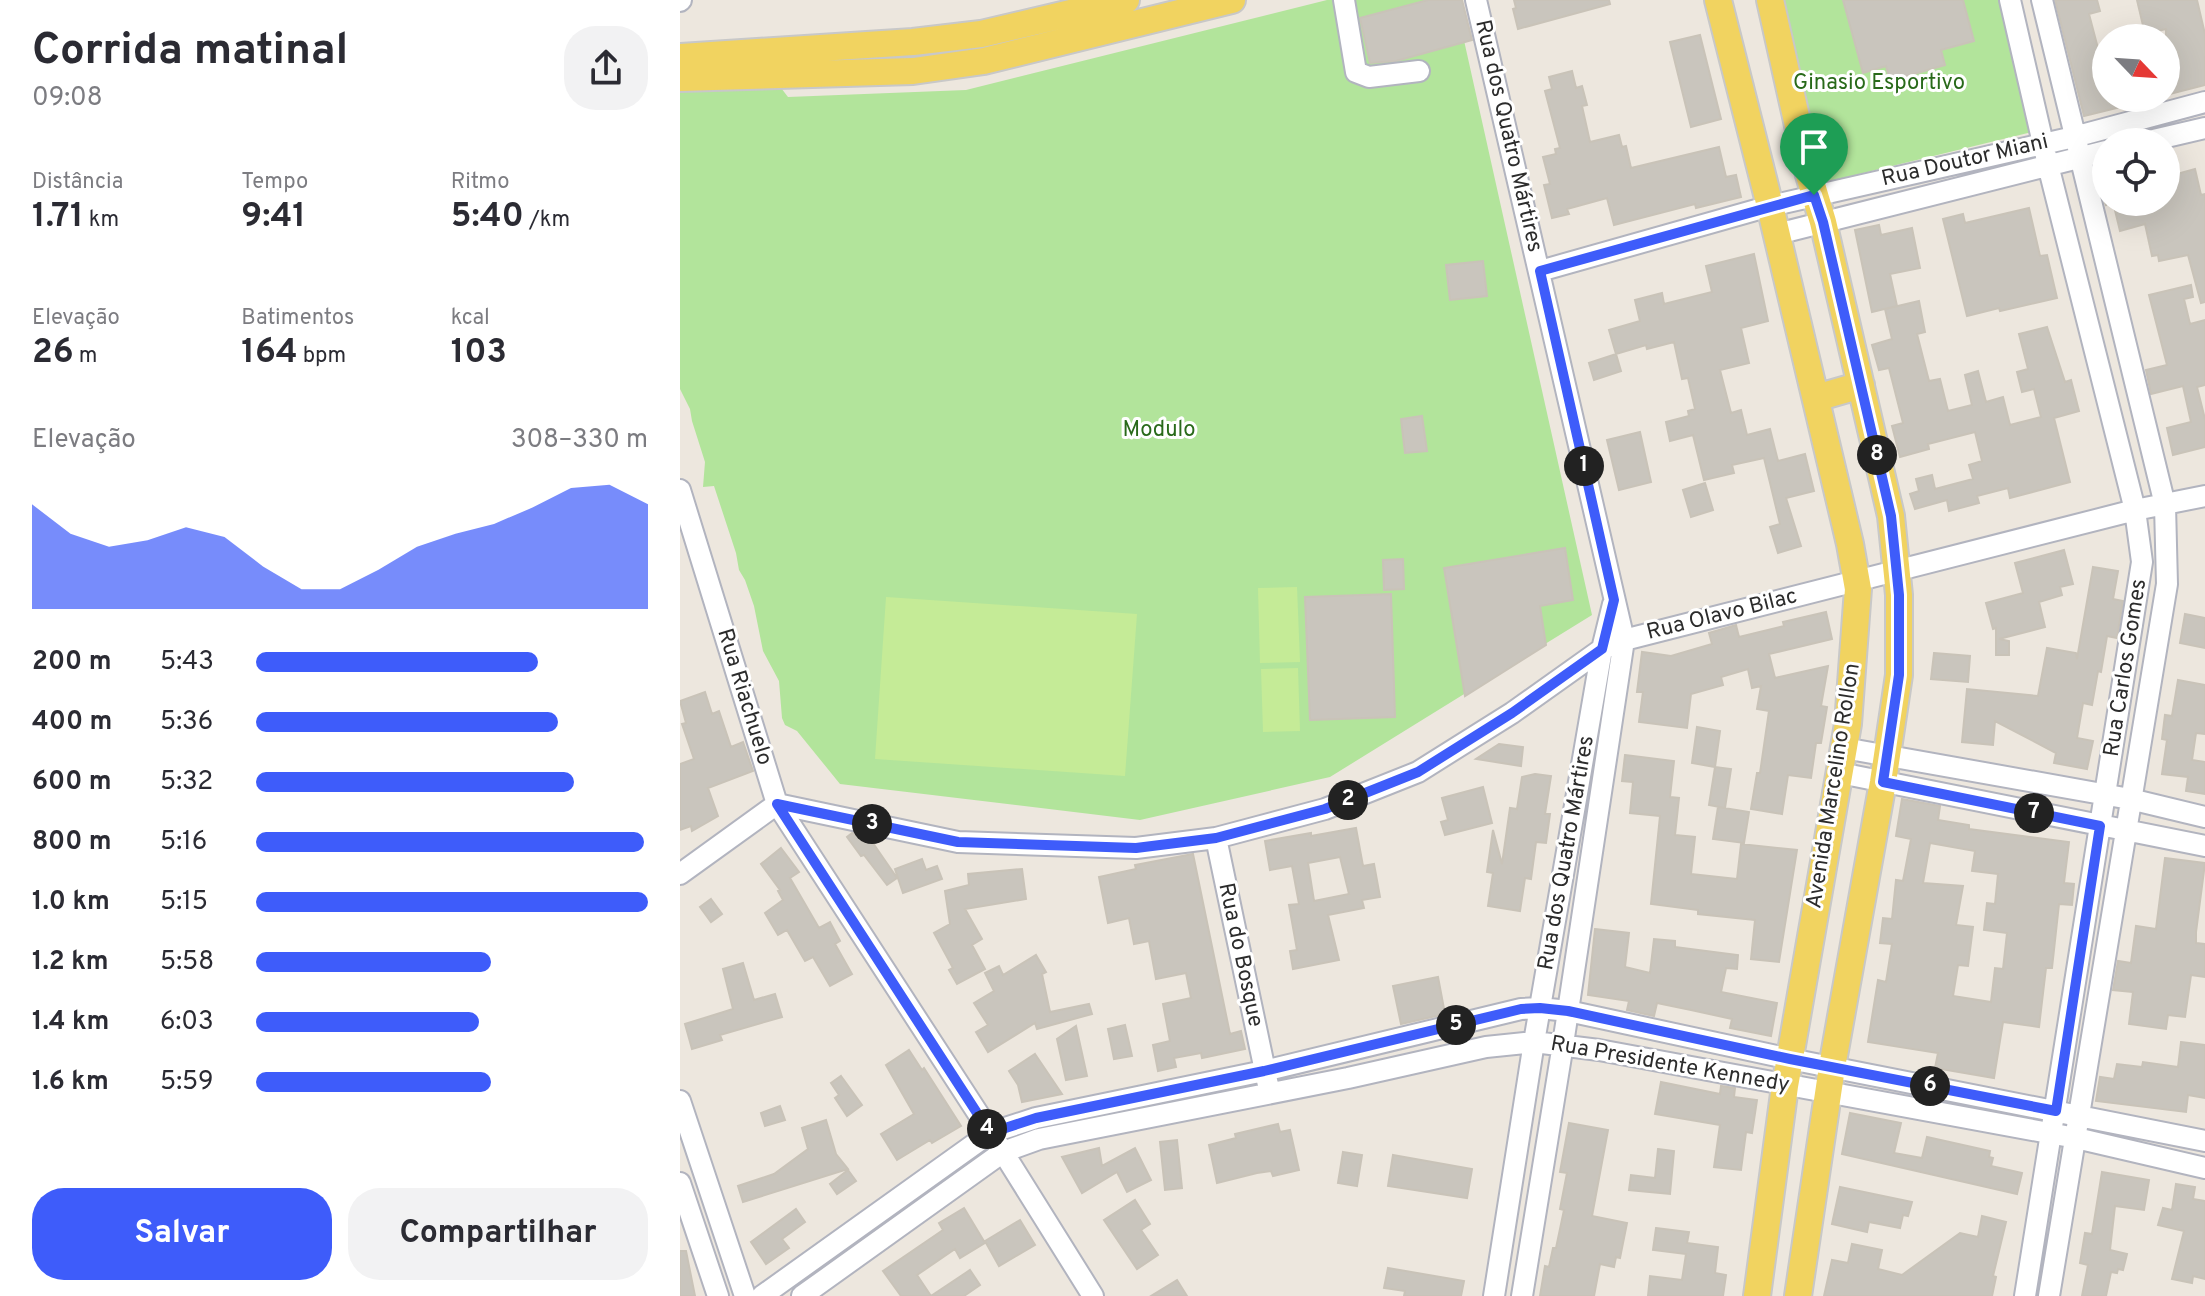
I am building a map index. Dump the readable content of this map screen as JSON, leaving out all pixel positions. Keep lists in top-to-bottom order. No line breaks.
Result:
{"streets":{"main road":["Avenida Marcelino Rollon"],"street":["Rua dos Quatro Mártires","Rua Doutor Miani","Rua Olavo Bilac","Rua Carlos Gomes","Rua Riachuelo","Rua do Bosque","Rua Presidente Kennedy"]},"crossings":[["Rua dos Quatro Mártires","Rua Doutor Miani"],["Rua dos Quatro Mártires","Rua Olavo Bilac"],["Rua dos Quatro Mártires","Rua Presidente Kennedy"],["Rua Doutor Miani","Rua Carlos Gomes"],["Rua Doutor Miani","Avenida Marcelino Rollon"],["Rua Olavo Bilac","Rua Carlos Gomes"],["Rua Olavo Bilac","Rua Riachuelo"],["Rua Olavo Bilac","Avenida Marcelino Rollon"],["Rua Olavo Bilac","Rua do Bosque"],["Rua Carlos Gomes","Rua Presidente Kennedy"],["Rua Riachuelo","Rua Presidente Kennedy"],["Avenida Marcelino Rollon","Rua Presidente Kennedy"],["Rua do Bosque","Rua Presidente Kennedy"]],"parks":["Ginasio Esportivo","Modulo"],"north":"bottom right","page":{"heading":["Corrida matinal","09:08"],"stats":[["Distância","1.71 km"],["Tempo","9:41"],["Ritmo","5:40 /km"],["Elevação","26 m"],["Batimentos","164 bpm"],["kcal","103"]],"chart":["Elevação","308–330 m"],"pins":["8","1","2","7","3","5","6","4"],"list":[{"name":"200 m","note":"5:43"},{"name":"400 m","note":"5:36"},{"name":"600 m","note":"5:32"},{"name":"800 m","note":"5:16"},{"name":"1.0 km","note":"5:15"},{"name":"1.2 km","note":"5:58"},{"name":"1.4 km","note":"6:03"},{"name":"1.6 km","note":"5:59"}],"buttons":["Salvar","Compartilhar"]}}
